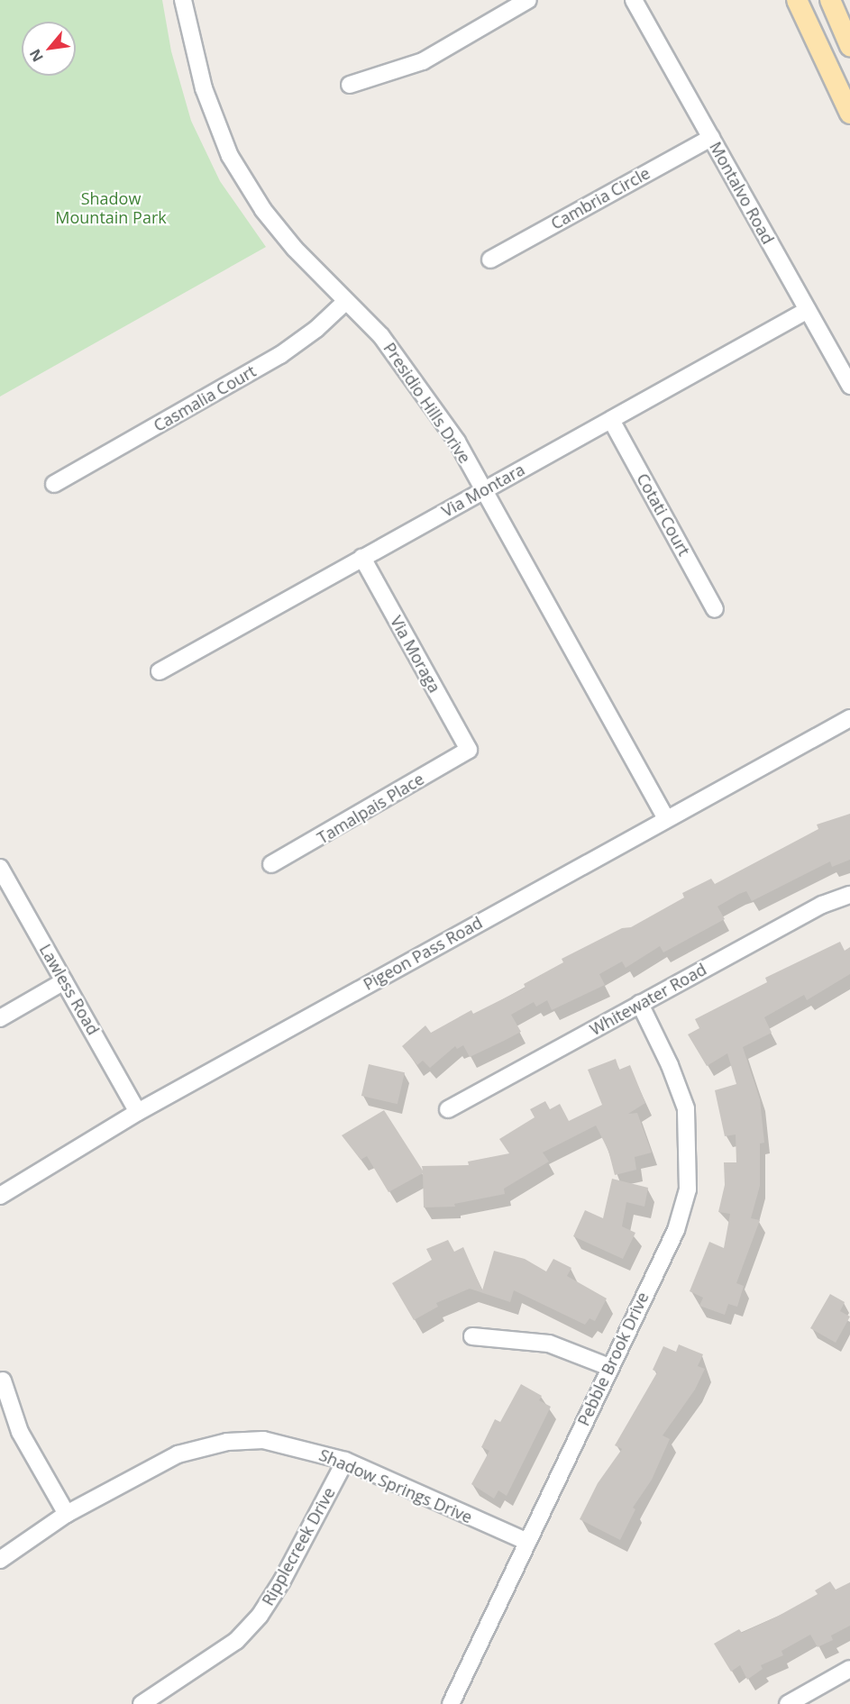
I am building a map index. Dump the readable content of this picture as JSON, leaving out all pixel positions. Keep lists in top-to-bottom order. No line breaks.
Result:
{"streets":{"street":["Montalvo Road","Cambria Circle","Casmalia Court","Presidio Hills Drive","Via Montara","Cotati Court","Via Moraga","Tamalpais Place","Pigeon Pass Road","Lawless Road","Whitewater Road","Pebble Brook Drive","Shadow Springs Drive","Ripplecreek Drive"]},"crossings":[["Montalvo Road","Cambria Circle"],["Montalvo Road","Via Montara"],["Casmalia Court","Presidio Hills Drive"],["Presidio Hills Drive","Via Montara"],["Presidio Hills Drive","Pigeon Pass Road"],["Via Montara","Cotati Court"],["Via Montara","Via Moraga"],["Via Moraga","Tamalpais Place"],["Pigeon Pass Road","Lawless Road"],["Whitewater Road","Pebble Brook Drive"],["Pebble Brook Drive","Shadow Springs Drive"],["Shadow Springs Drive","Ripplecreek Drive"]],"parks":["Shadow Mountain Park"],"north":"bottom left"}
